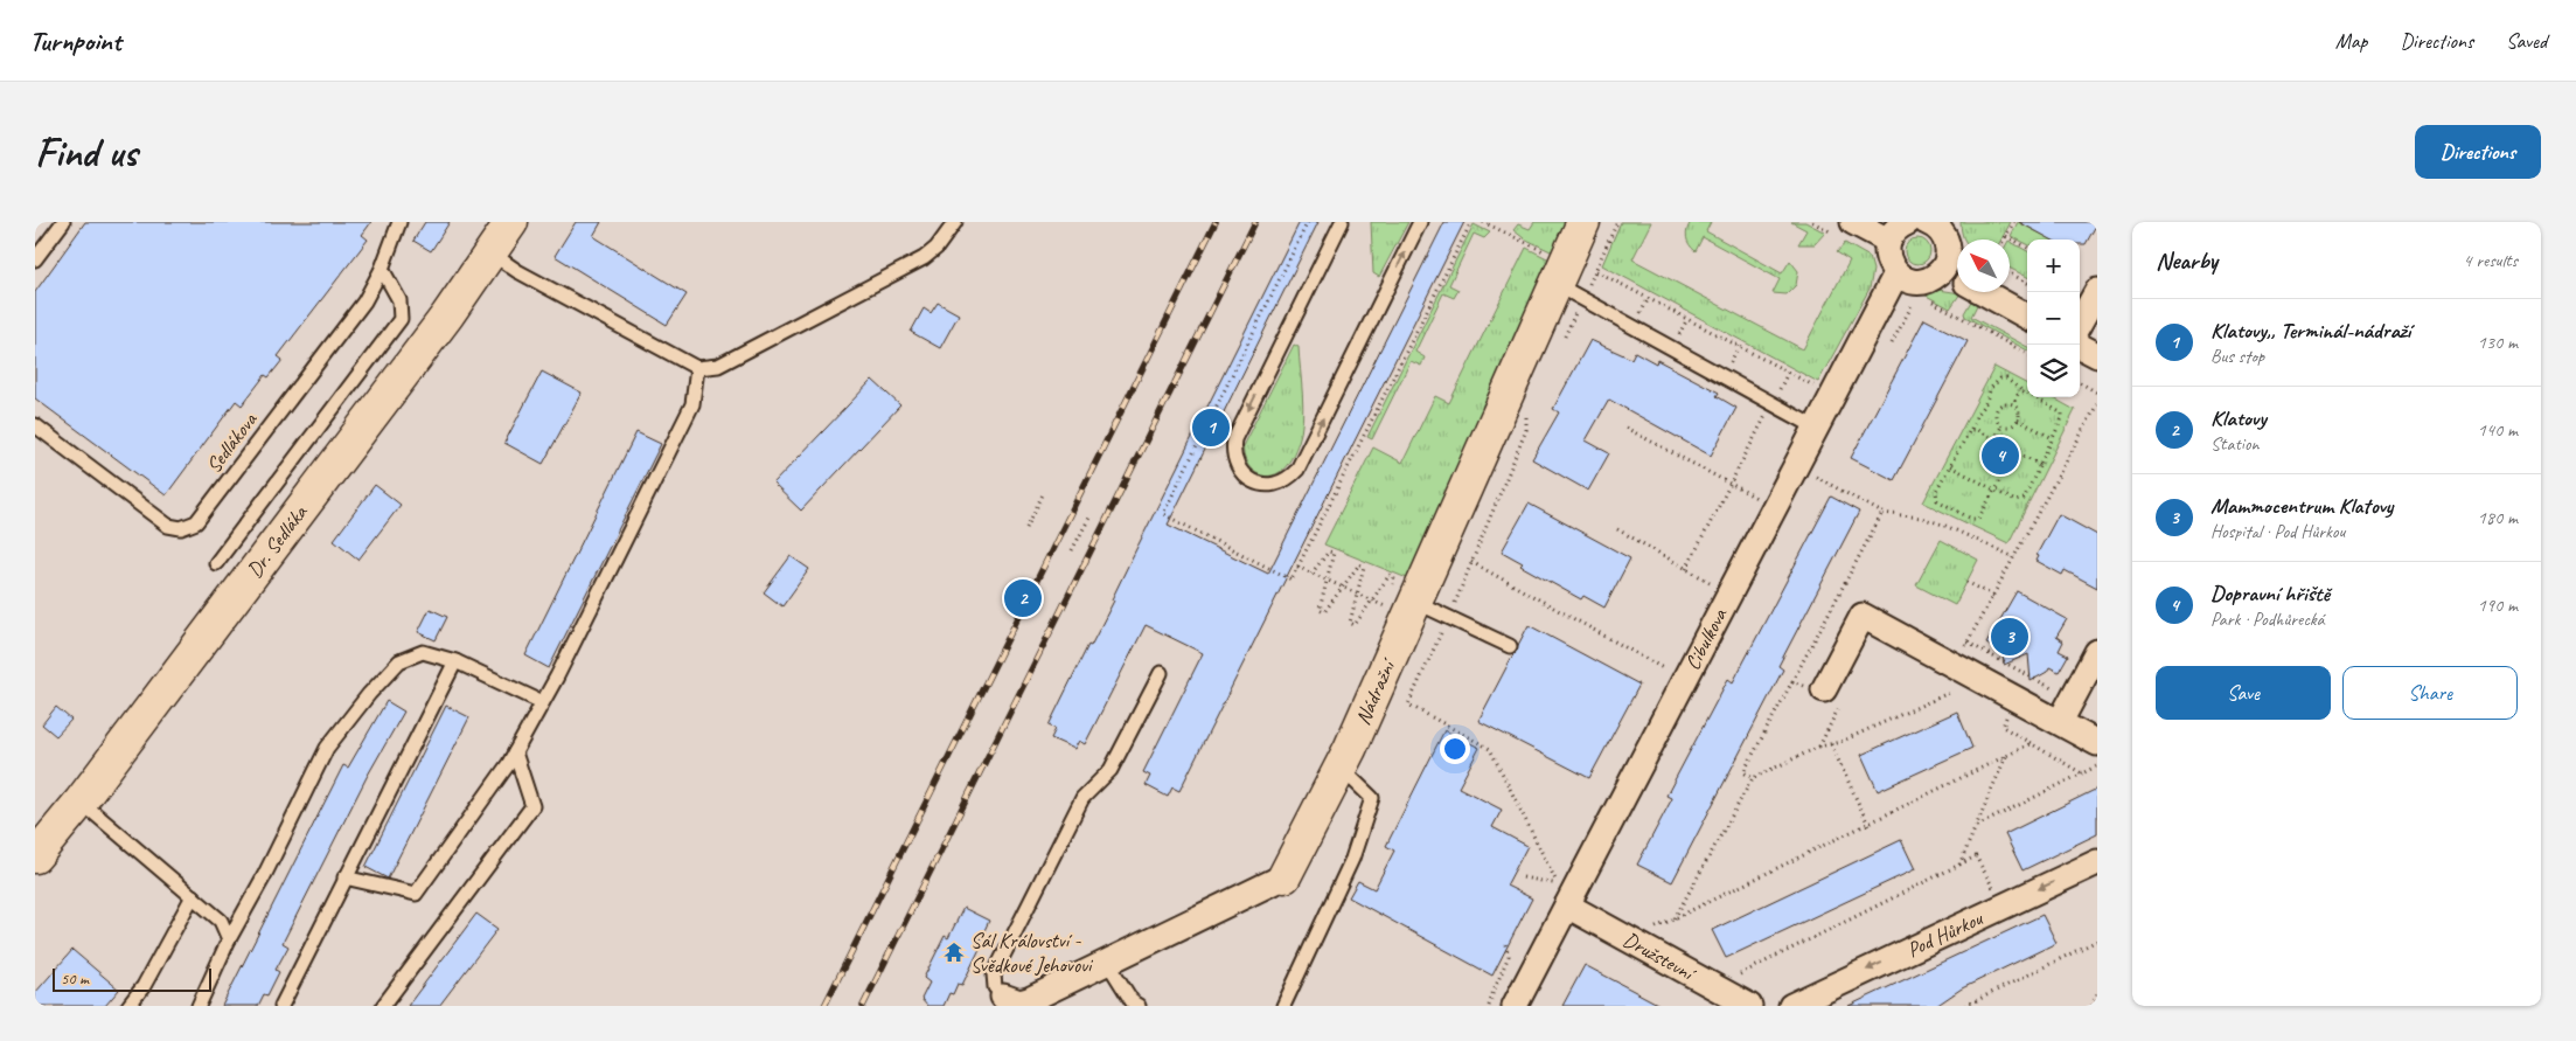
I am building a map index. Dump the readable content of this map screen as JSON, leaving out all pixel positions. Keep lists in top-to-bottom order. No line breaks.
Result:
{"streets":{"street":["Dr. Sedláka","Cibulkova","Nádražní","Pod Hůrkou","Družstevní"],"lane":["Sedlákova"]},"crossings":[["Cibulkova","Družstevní"]],"one_way":["Pod Hůrkou"],"places":{"temple":["Sál Království - Svědkové Jehovovi"]},"scale_bar":"50 m","north":"top left","page":{"header":"Turnpoint","nav":["Map","Directions","Saved"],"buttons":["Directions",["Save","Share"]],"title":"Find us","heading":["Nearby","4 results"],"map_buttons":["+","−"],"list":[{"mark":"1","name":"Klatovy,, Terminál-nádraží","note":"Bus stop","value":"130 m"},{"mark":"2","name":"Klatovy","note":"Station","value":"140 m"},{"mark":"3","name":"Mammocentrum Klatovy","note":"Hospital · Pod Hůrkou","value":"180 m"},{"mark":"4","name":"Dopravní hřiště","note":"Park · Podhůrecká","value":"190 m"}],"pins":["1","4","2","3"],"scale":"50 m"}}
